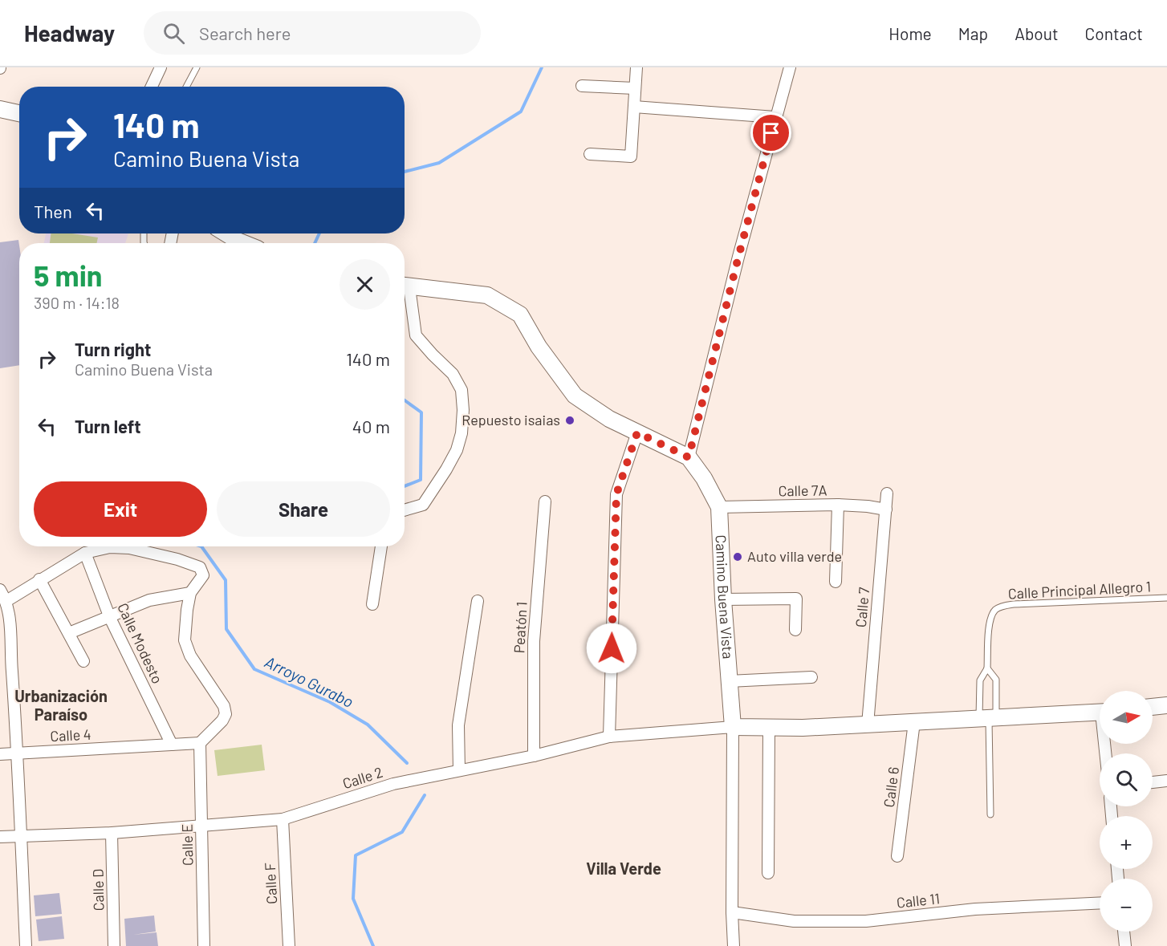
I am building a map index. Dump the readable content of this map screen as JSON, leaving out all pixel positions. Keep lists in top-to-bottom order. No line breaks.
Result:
{"streets":{"street":["Calle 7A","Camino Buena Vista","Calle 7","Peatón 1","Calle Modesto","Calle 4","Calle 2","Calle 6","Calle E","Calle F","Calle D","Calle 11"],"lane":["Calle Principal Allegro 1"]},"crossings":[["Calle 7A","Camino Buena Vista"],["Calle 7A","Calle 7"],["Camino Buena Vista","Calle 2"],["Peatón 1","Calle 2"],["Calle Modesto","Calle 4"],["Calle 4","Calle E"],["Calle 2","Calle E"],["Calle 2","Calle F"],["Calle 2","Calle D"]],"districts":["Urbanización Paraíso","Villa Verde"],"water":["Arroyo Gurabo"],"places":["Repuesto isaias","Auto villa verde"],"north":"right","page":{"header":"Headway","search":"Search here","nav":["Home","Map","About","Contact"],"turn":["140 m","Camino Buena Vista"],"then":"Then","heading":["5 min","390 m · 14:18"],"list":[{"name":"Turn right","note":"Camino Buena Vista","value":"140 m"},{"name":"Turn left","value":"40 m"}],"buttons":["Exit","Share"],"map_buttons":["+","−"]}}
